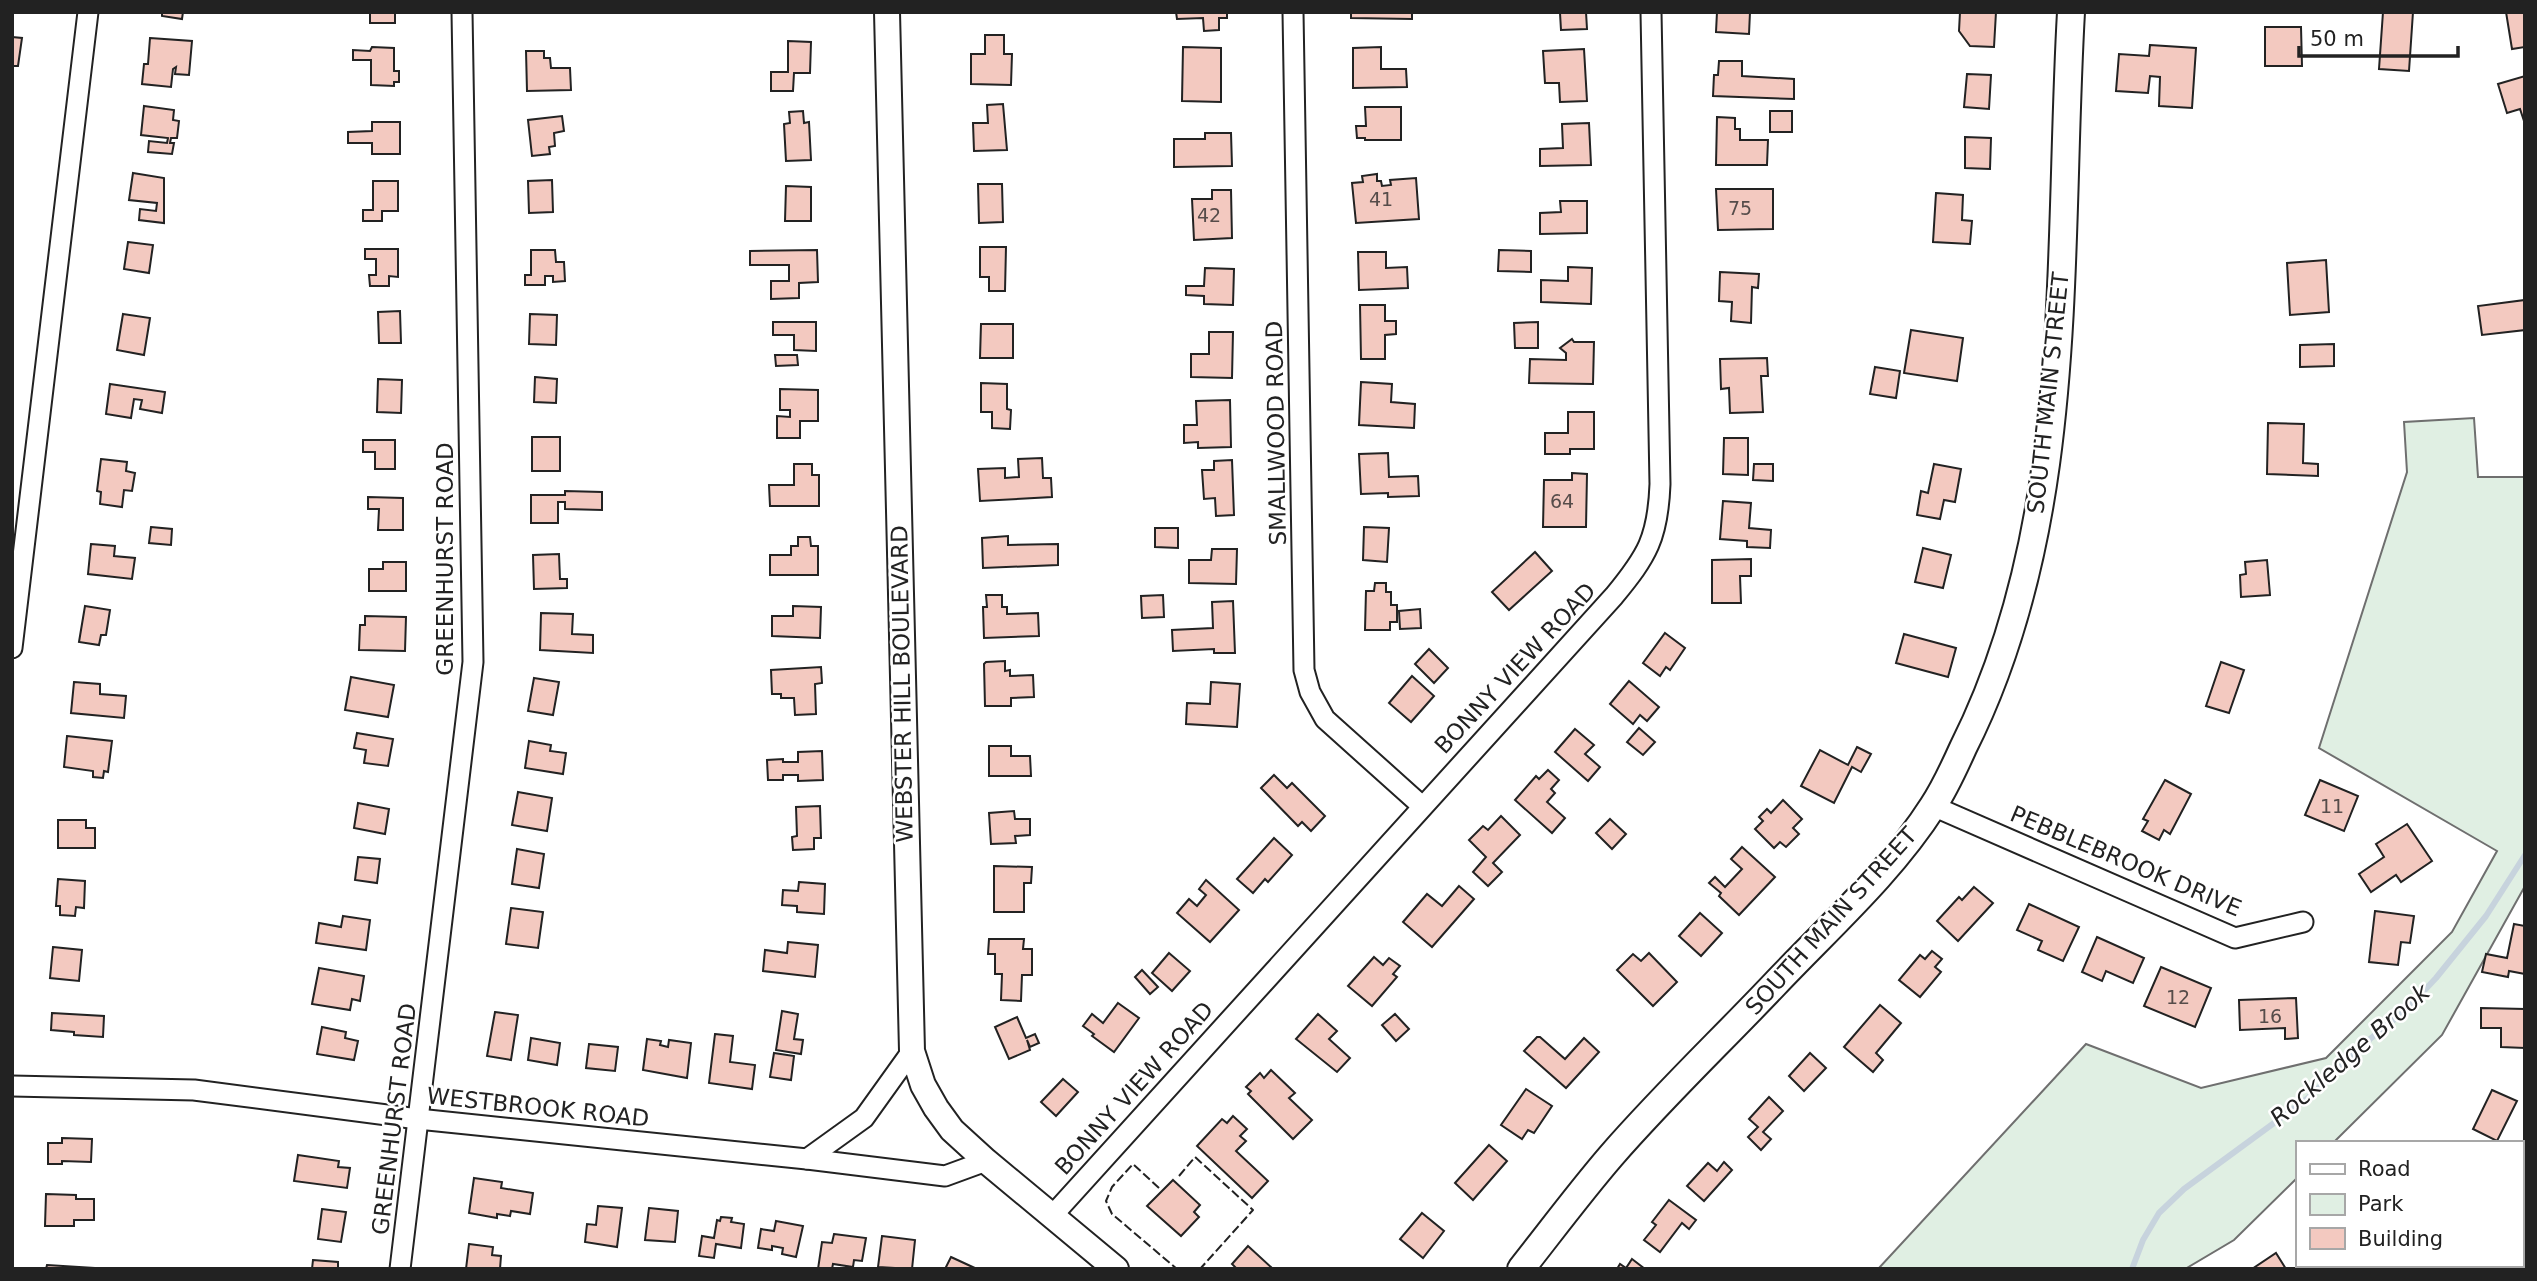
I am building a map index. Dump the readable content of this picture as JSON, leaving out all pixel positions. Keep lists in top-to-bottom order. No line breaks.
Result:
{"streets":{"main road":["SOUTH MAIN STREET"],"street":["SMALLWOOD ROAD","GREENHURST ROAD","BONNY VIEW ROAD","WEBSTER HILL BOULEVARD","PEBBLEBROOK DRIVE","WESTBROOK ROAD"]},"crossings":[["SOUTH MAIN STREET","PEBBLEBROOK DRIVE"],["SMALLWOOD ROAD","BONNY VIEW ROAD"],["GREENHURST ROAD","WESTBROOK ROAD"],["BONNY VIEW ROAD","WEBSTER HILL BOULEVARD"],["WEBSTER HILL BOULEVARD","WESTBROOK ROAD"]],"water":["Rockledge Brook"],"house_numbers":["41","75","42","64","11","12","16"],"legend":["Road","Park","Building"],"scale_bar":"50 m"}
